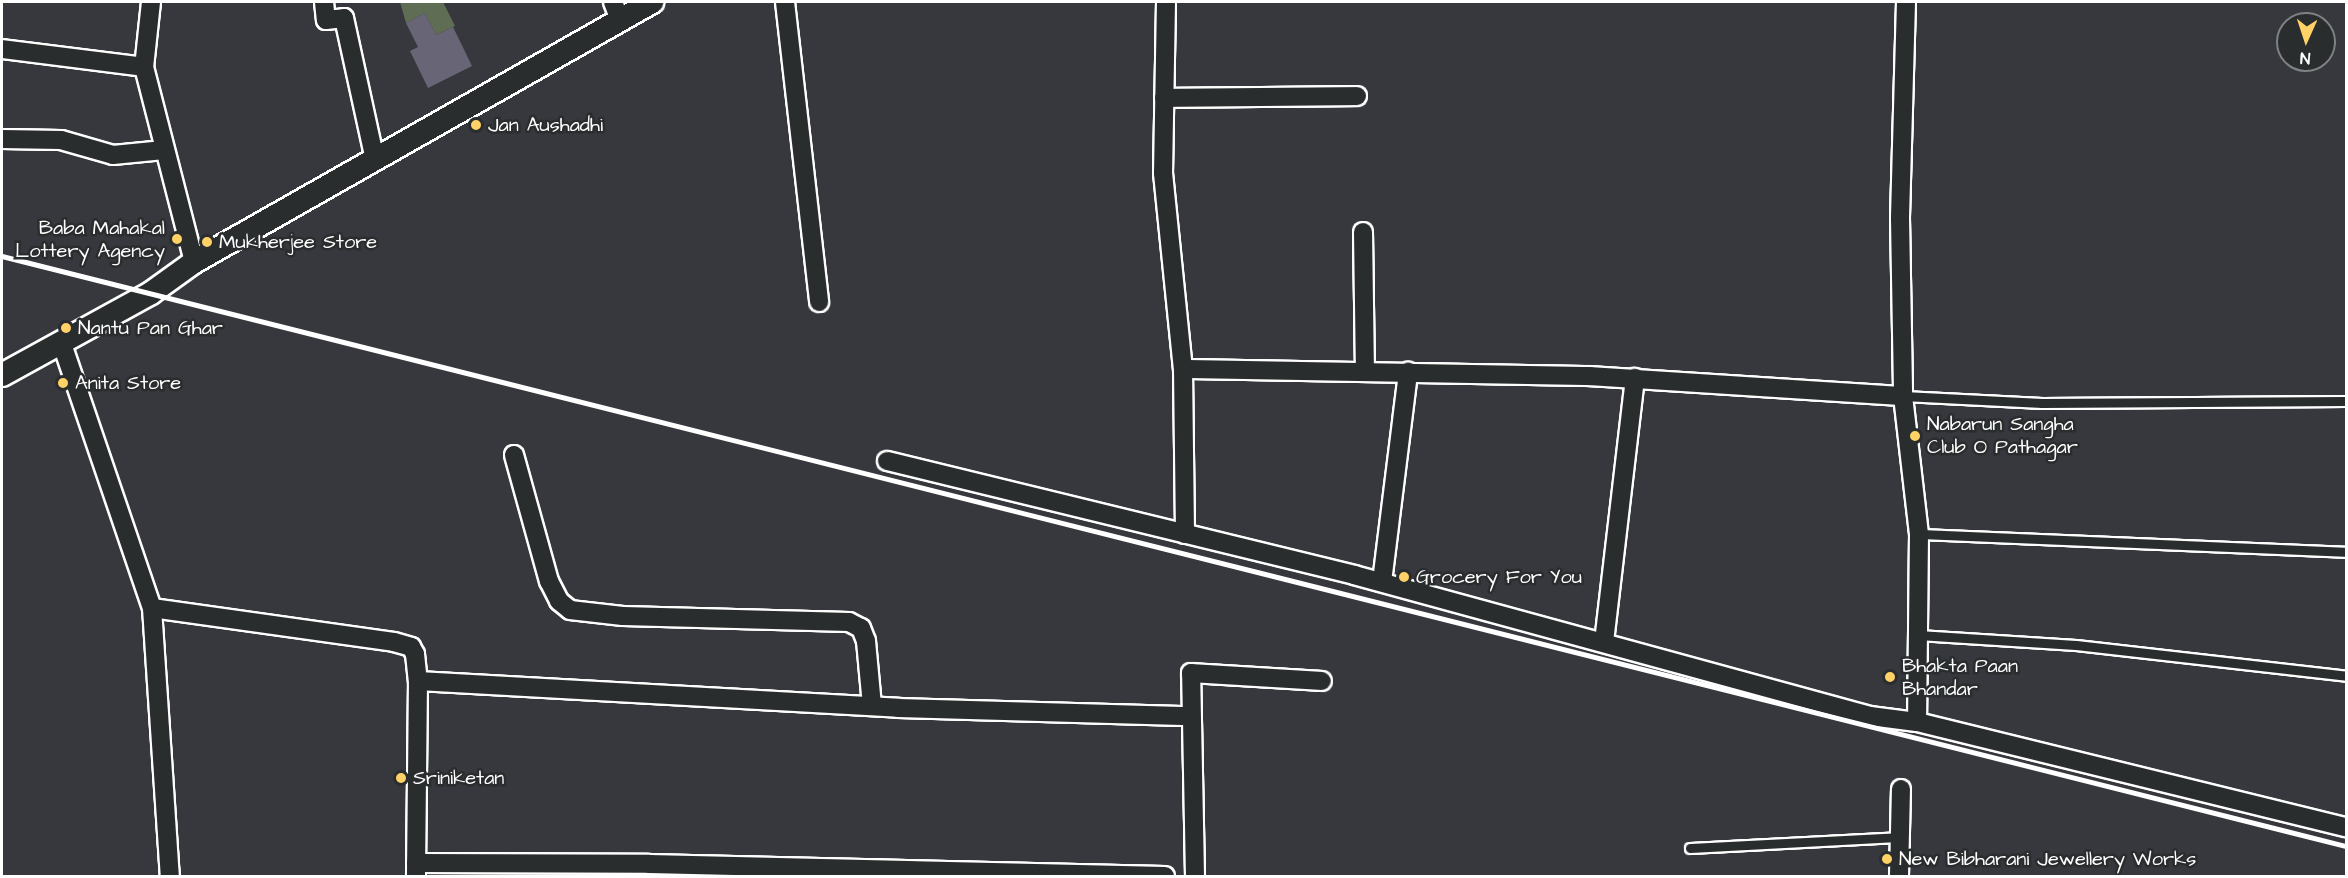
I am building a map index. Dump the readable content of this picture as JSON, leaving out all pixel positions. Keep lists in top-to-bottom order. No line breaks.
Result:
{"places":["Jan Aushadhi","Baba Mahakal Lottery Agency","Mukherjee Store","Nantu Pan Ghar","Anita Store","Nabarun Sangha Club O Pathagar","Grocery For You","Bhakta Paan Bhandar","Sriniketan","New Bibharani Jewellery Works"],"north":"bottom"}
